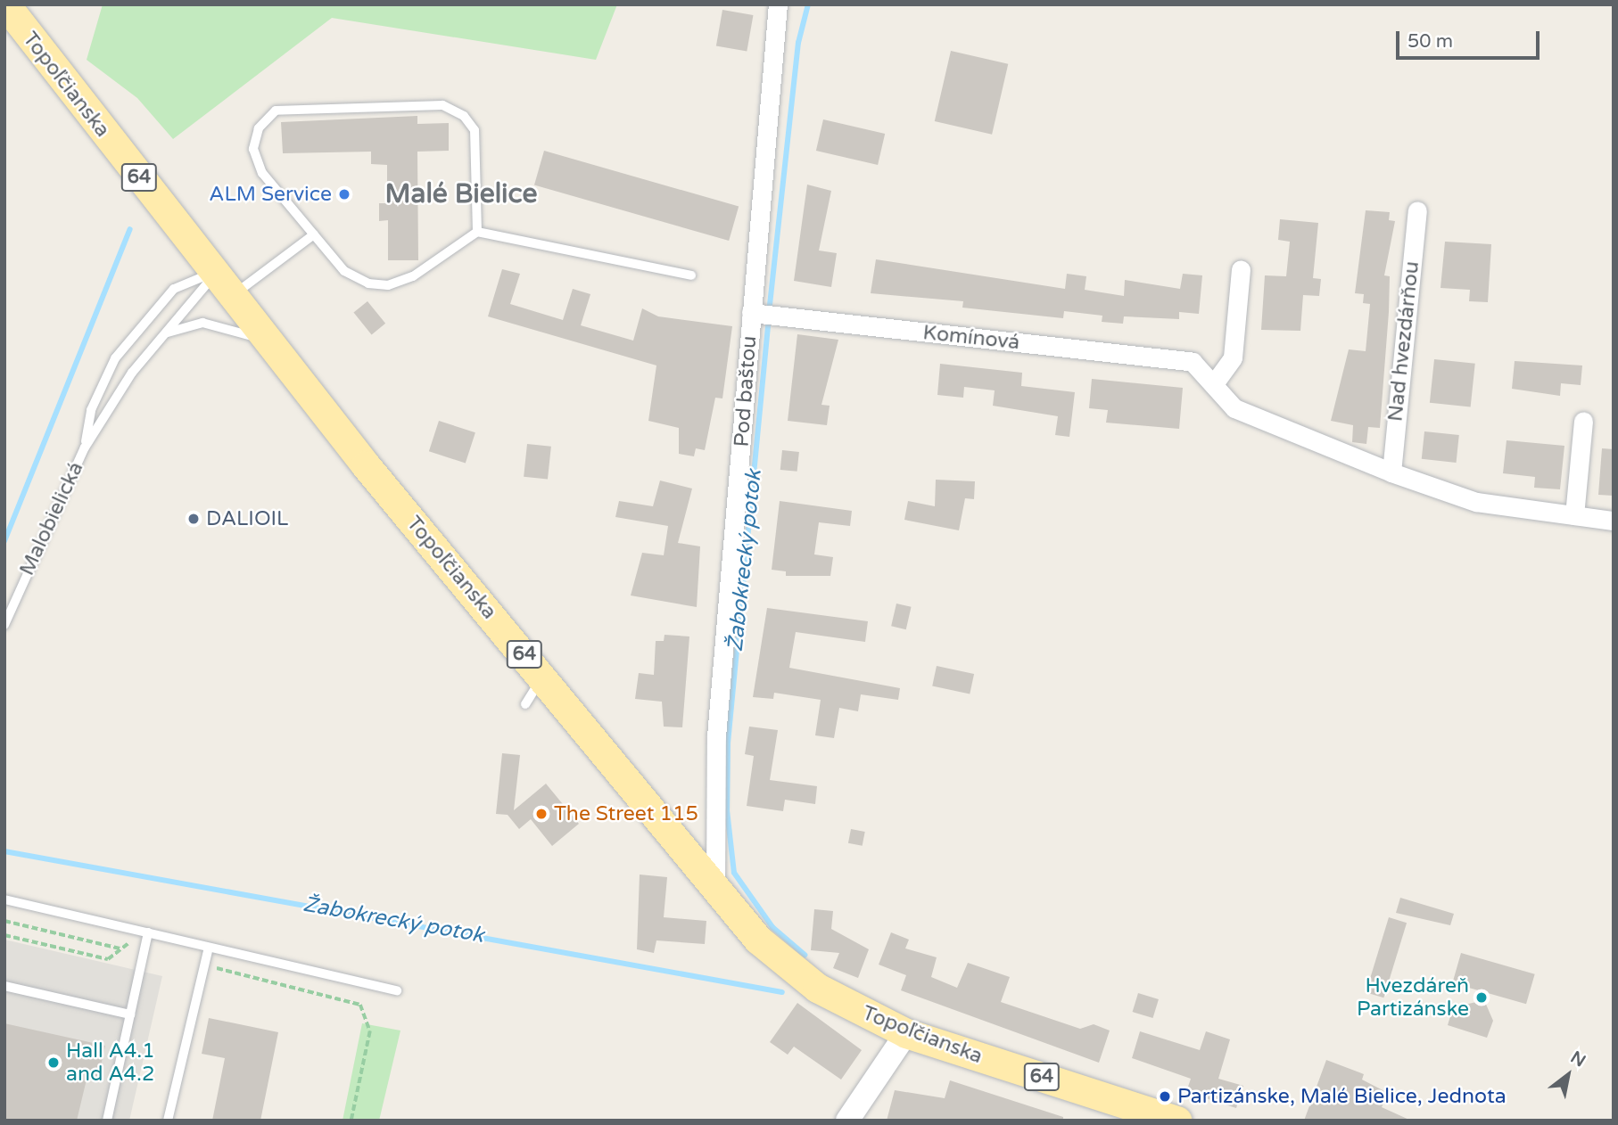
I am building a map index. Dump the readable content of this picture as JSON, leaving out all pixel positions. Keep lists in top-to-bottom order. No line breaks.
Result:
{"streets":{"main road":["Topoľčianska","64"],"street":["Komínová","Nad hvezdárňou","Pod baštou"],"lane":["Malobielická"]},"crossings":[["Topoľčianska","Pod baštou"],["Topoľčianska","Malobielická"],["Komínová","Pod baštou"]],"districts":["Malé Bielice"],"water":["Žabokrecký potok"],"places":["ALM Service","DALIOIL","The Street 115","Hvezdáreň Partizánske","Hall A4.1 and A4.2","Partizánske, Malé Bielice, Jednota"],"scale_bar":"50 m","north":"top right"}
